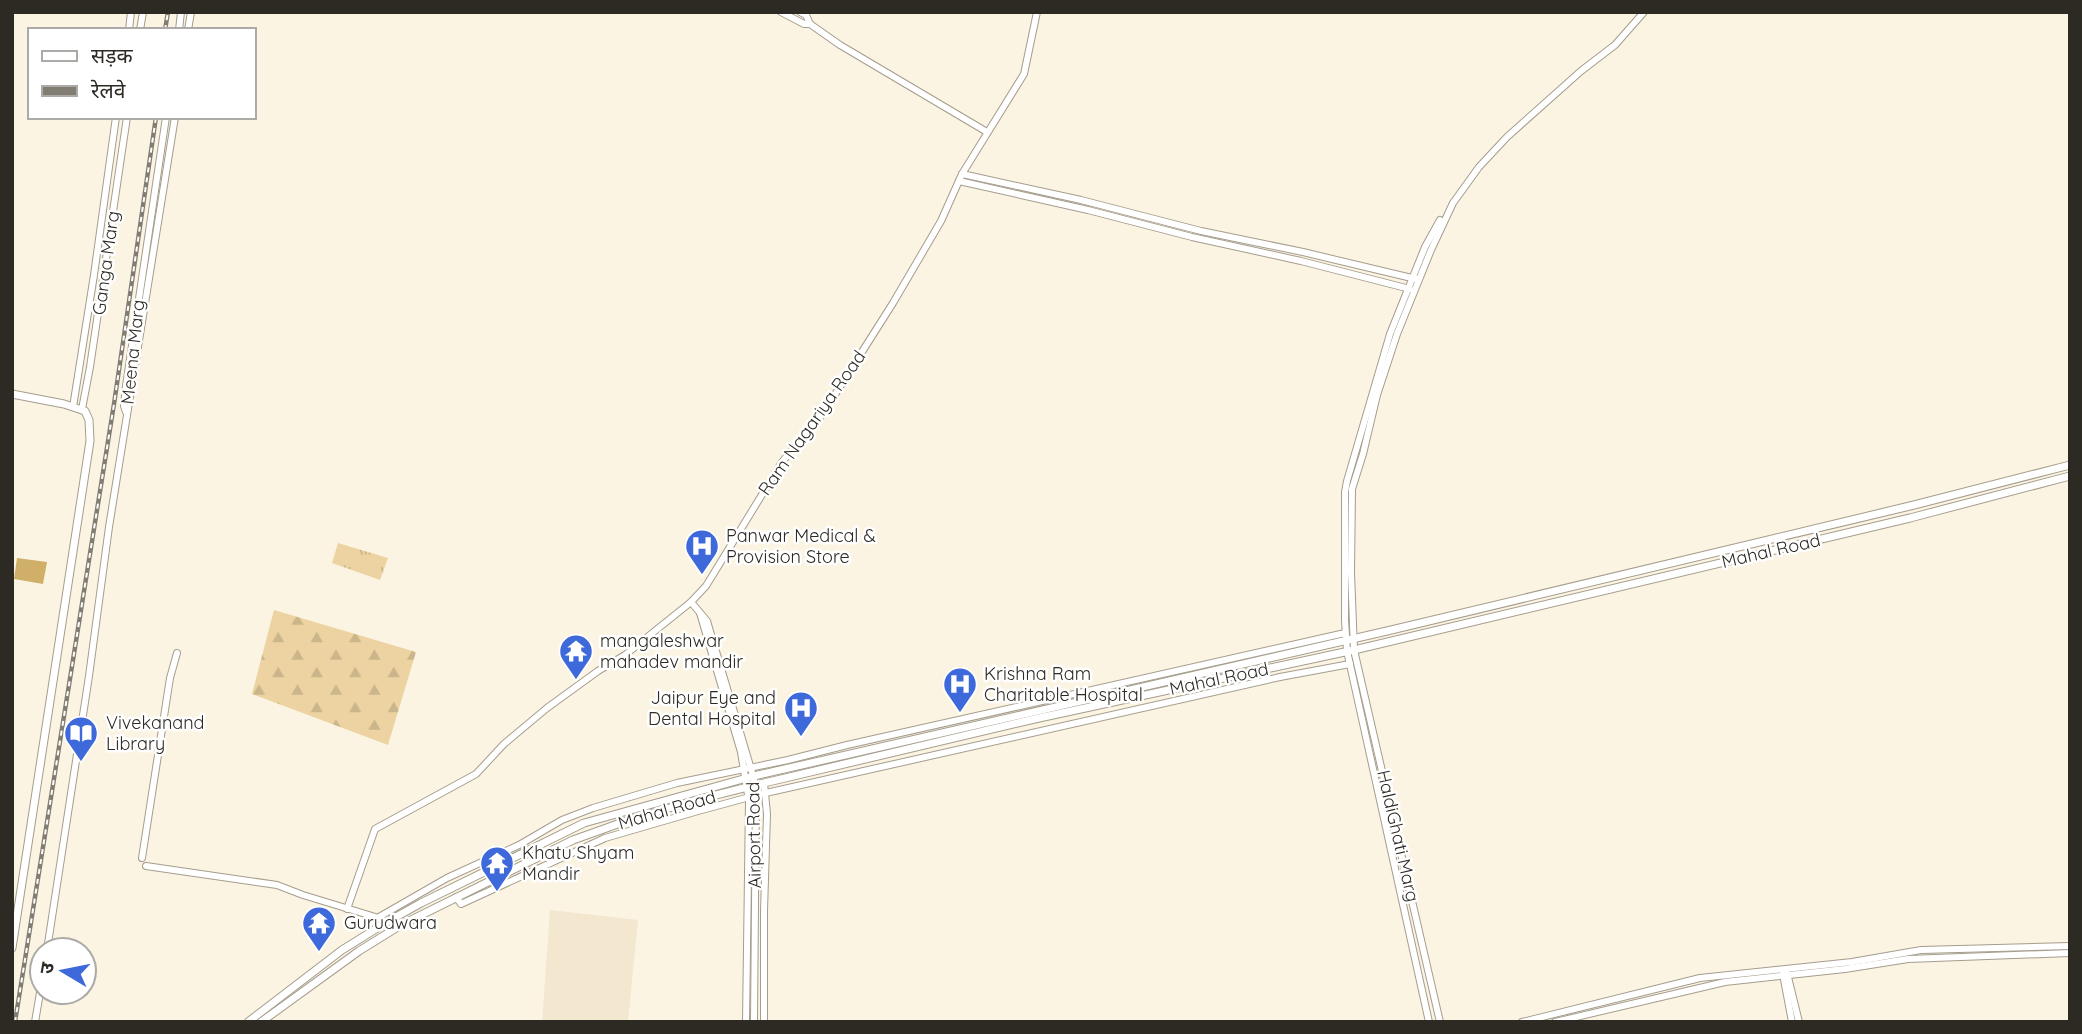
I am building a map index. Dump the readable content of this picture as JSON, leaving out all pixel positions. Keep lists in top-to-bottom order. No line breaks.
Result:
{"streets":{"main road":["Mahal Road"],"street":["Ganga Marg","Meena Marg","Ram Nagariya Road","Airport Road","HaldiGhati Marg"]},"crossings":[["Ram Nagariya Road","Airport Road"],["Mahal Road","Airport Road"],["Mahal Road","HaldiGhati Marg"]],"places":{"hospital":["Panwar Medical & Provision Store","Krishna Ram Charitable Hospital","Jaipur Eye and Dental Hospital"],"temple":["mangaleshwar mahadev mandir","Khatu Shyam Mandir","Gurudwara"],"library":["Vivekanand Library"]},"legend":["सड़क","रेलवे"],"north":"left"}
